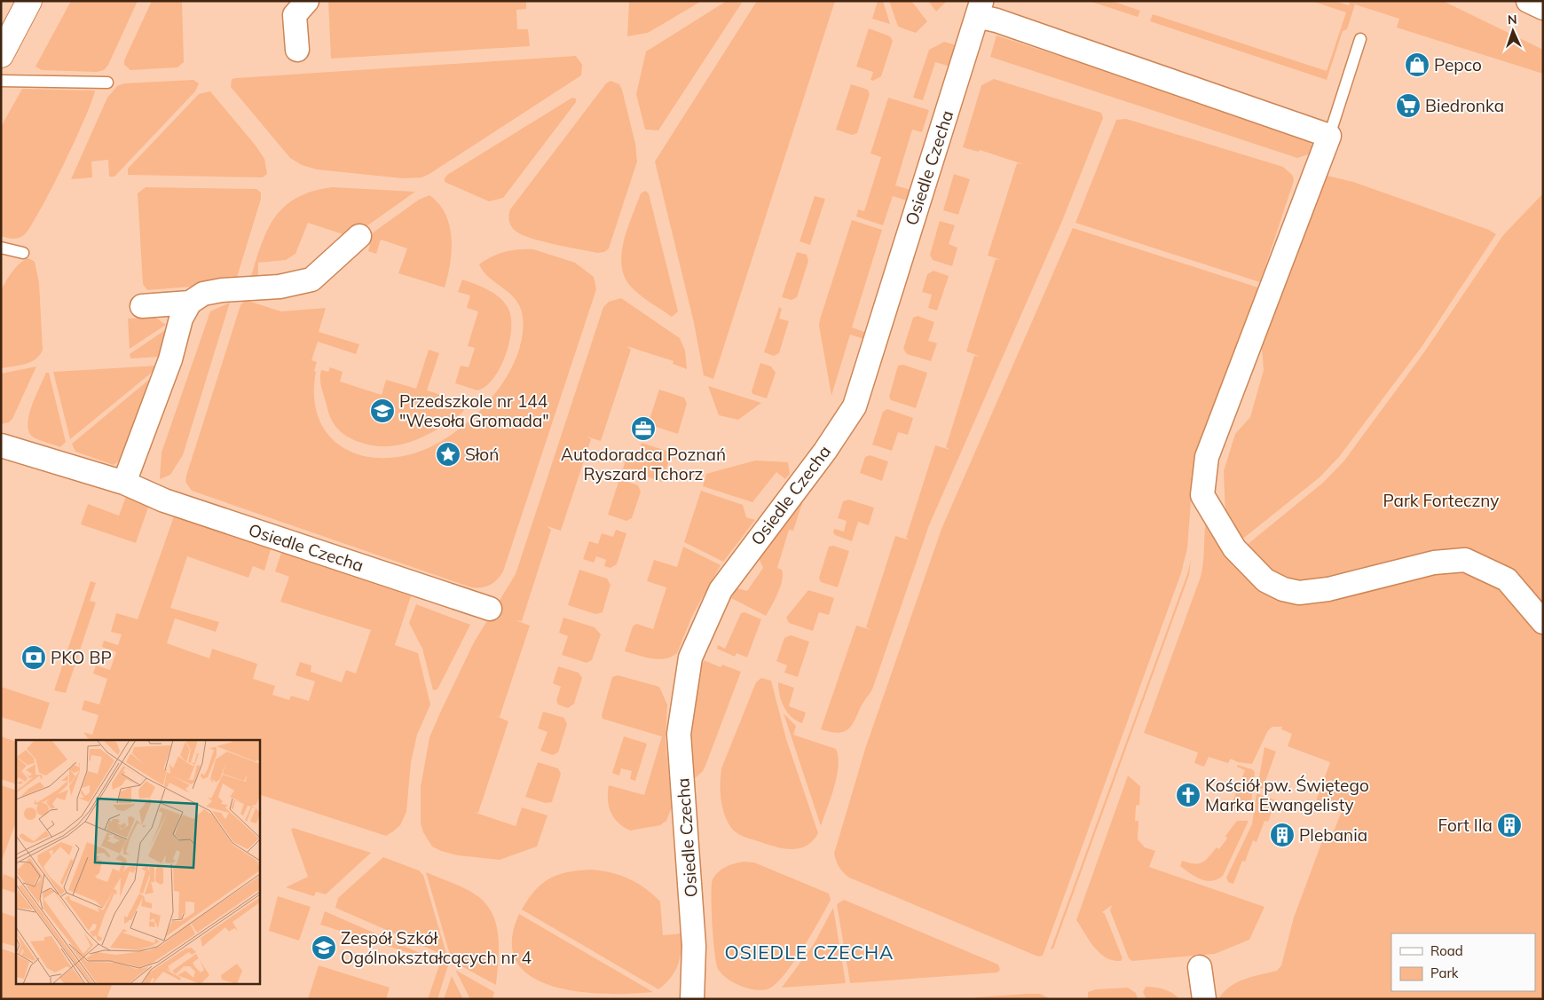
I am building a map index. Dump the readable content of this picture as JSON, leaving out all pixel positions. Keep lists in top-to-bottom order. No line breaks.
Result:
{"streets":{"street":["Osiedle Czecha"]},"districts":["OSIEDLE CZECHA"],"parks":["Park Forteczny"],"places":{"shop":["Pepco"],"supermarket":["Biedronka"],"school or university":["Przedszkole nr 144 \"Wesoła Gromada\"","Zespół Szkół Ogólnokształcących nr 4"],"office":["Autodoradca Poznań Ryszard Tchorz"],"place":["Słoń"],"bank":["PKO BP"],"church":["Kościół pw. Świętego Marka Ewangelisty"],"building":["Fort IIa","Plebania"]},"legend":["Road","Park"],"north":"top"}
